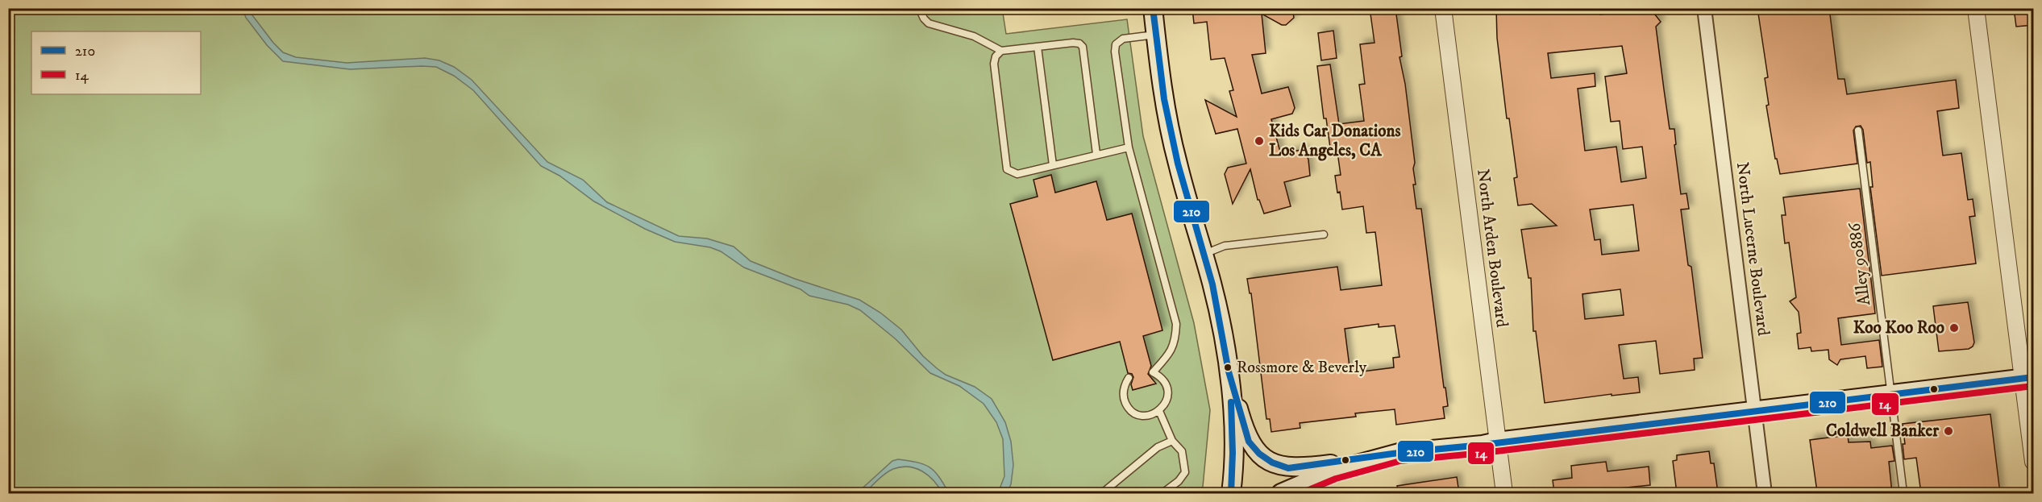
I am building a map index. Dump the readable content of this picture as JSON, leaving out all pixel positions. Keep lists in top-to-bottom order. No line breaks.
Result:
{"streets":{"street":["North Arden Boulevard","North Lucerne Boulevard"],"lane":["Alley 90886"]},"places":["Kids Car Donations Los Angeles, CA","Koo Koo Roo","Rossmore & Beverly","Coldwell Banker"],"lines":["transit line 210","transit line 14"],"legend":["210","14"]}
